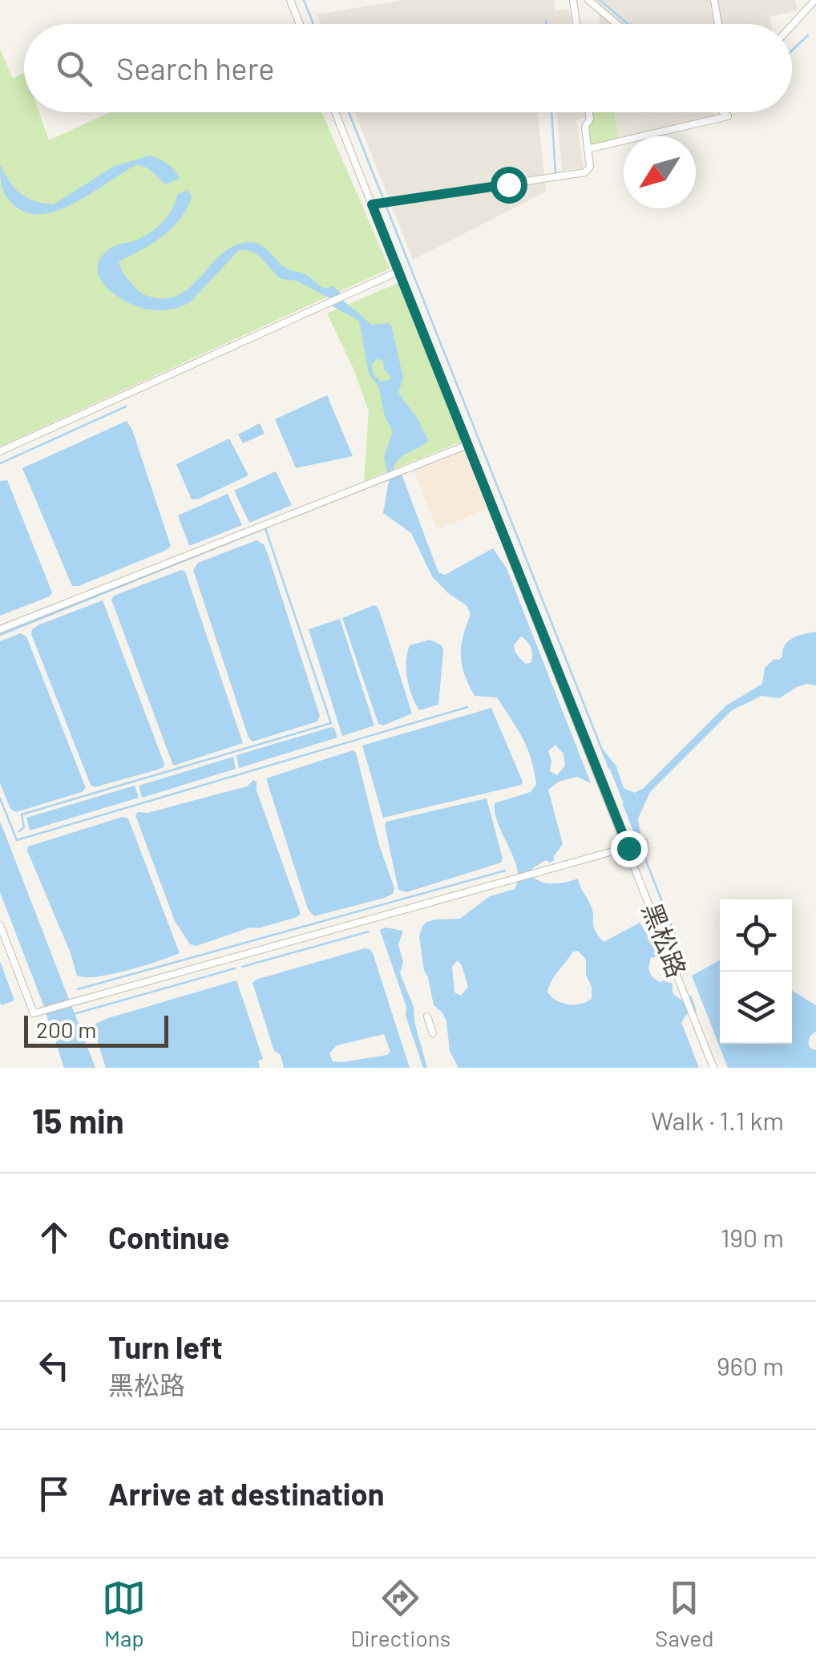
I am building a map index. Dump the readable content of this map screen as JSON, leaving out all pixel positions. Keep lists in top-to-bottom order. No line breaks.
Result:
{"streets":{"street":["黑松路"]},"scale_bar":"200 m","north":"bottom left","page":{"search":"Search here","scale":"200 m","heading":["15 min","Walk · 1.1 km"],"list":[["Continue","190 m"],["Turn left","黑松路","960 m"],"Arrive at destination"],"nav":["Map","Directions","Saved"]}}
